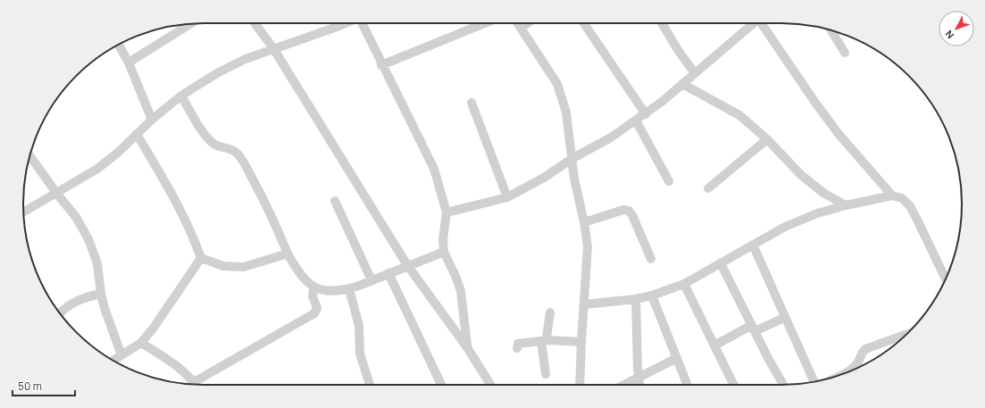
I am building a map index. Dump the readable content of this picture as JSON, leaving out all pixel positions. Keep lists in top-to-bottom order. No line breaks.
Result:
{"scale_bar":"50 m","north":"bottom left"}
